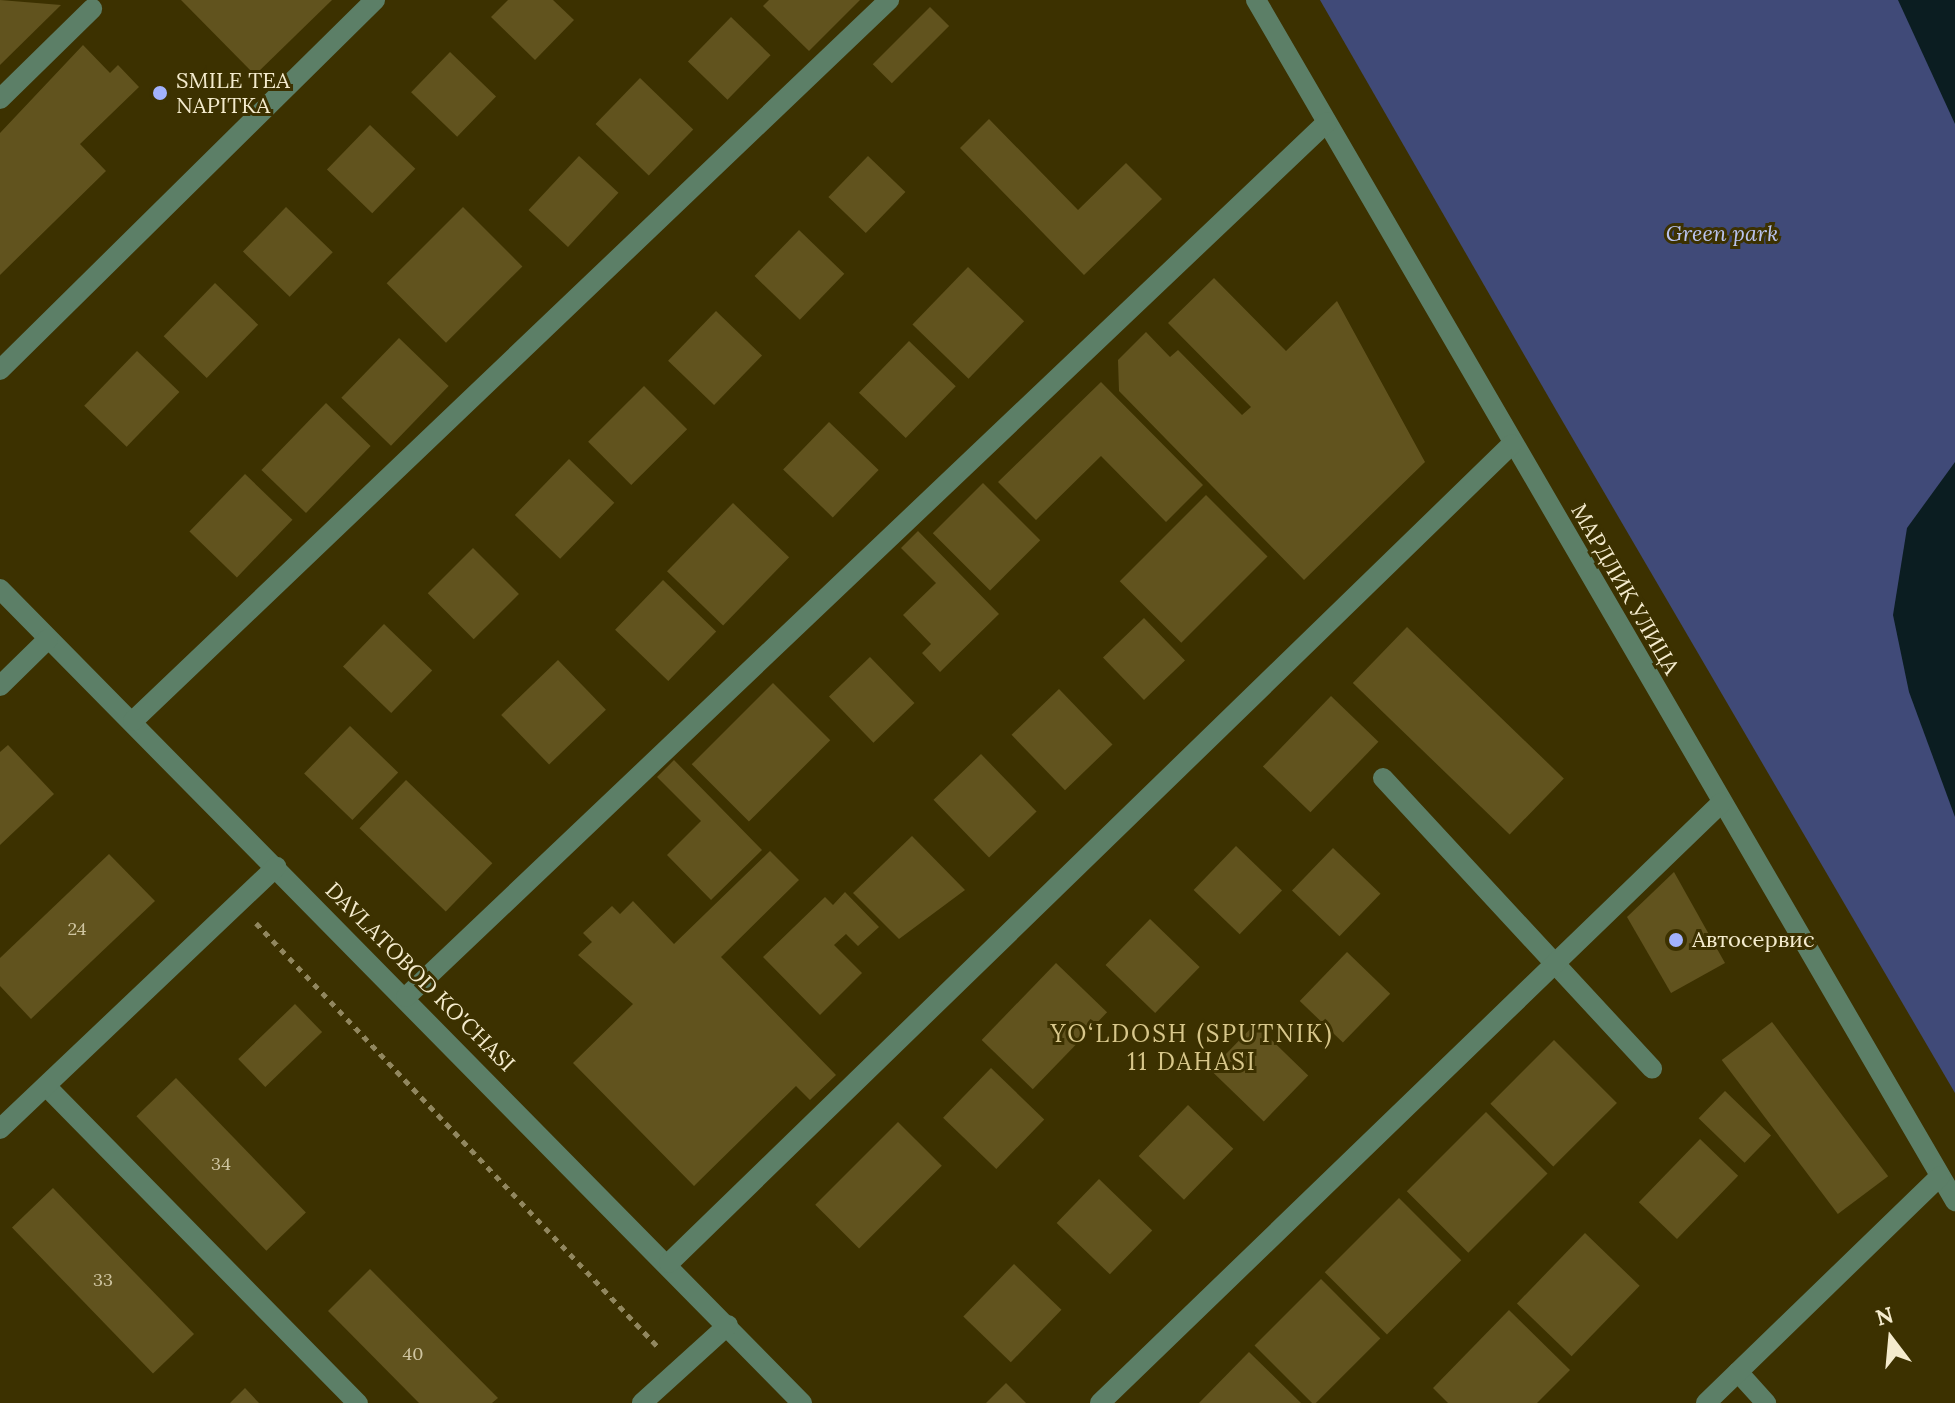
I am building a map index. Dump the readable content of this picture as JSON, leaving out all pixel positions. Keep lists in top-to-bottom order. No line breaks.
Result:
{"streets":{"street":["МАРДЛИК УЛИЦА","DAVLATOBOD KO'CHASI"]},"districts":["YO‘LDOSH (SPUTNIK) 11 DAHASI"],"parks":["Green park"],"places":["SMILE TEA NAPITKA","Автосервис"],"house_numbers":["24","34","33","40"],"north":"top"}
